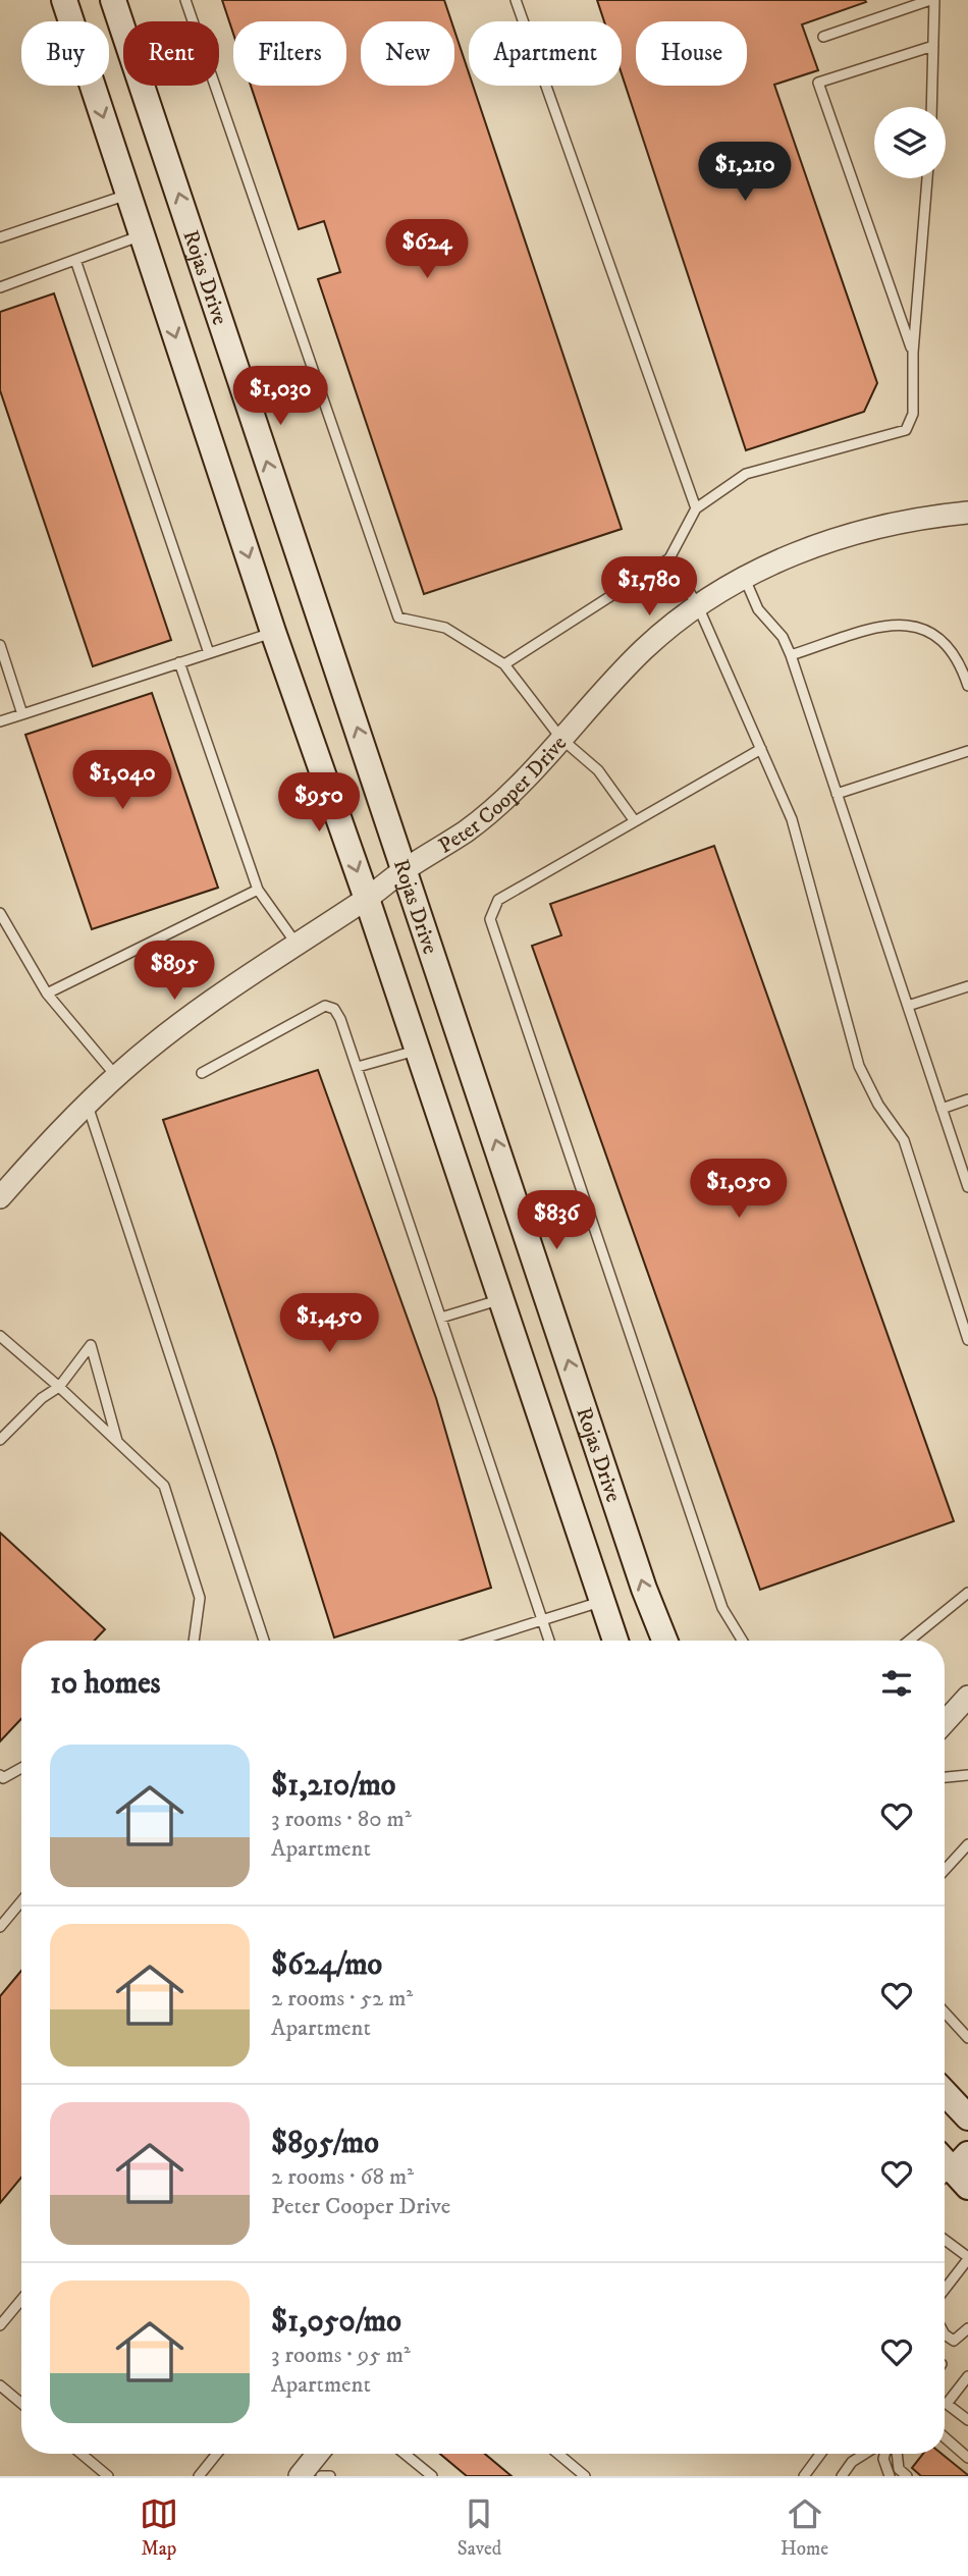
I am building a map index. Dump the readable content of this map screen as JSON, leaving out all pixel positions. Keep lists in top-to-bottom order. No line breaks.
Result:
{"streets":{"main road":["Rojas Drive"],"street":["Peter Cooper Drive"]},"crossings":[["Rojas Drive","Peter Cooper Drive"]],"page":{"chip":["Buy","Rent","Filters","New","Apartment","House"],"price":["$1,210","$624","$1,030","$1,780","$1,040","$950","$895","$1,050","$836","$1,450"],"heading":"10 homes","list":[{"name":"$1,210/mo","note":"3 rooms · 80 m² · Apartment"},{"name":"$624/mo","note":"2 rooms · 52 m² · Apartment"},{"name":"$895/mo","note":"2 rooms · 68 m² · Peter Cooper Drive"},{"name":"$1,050/mo","note":"3 rooms · 95 m² · Apartment"}],"tabs":["Map","Saved","Home"]}}
